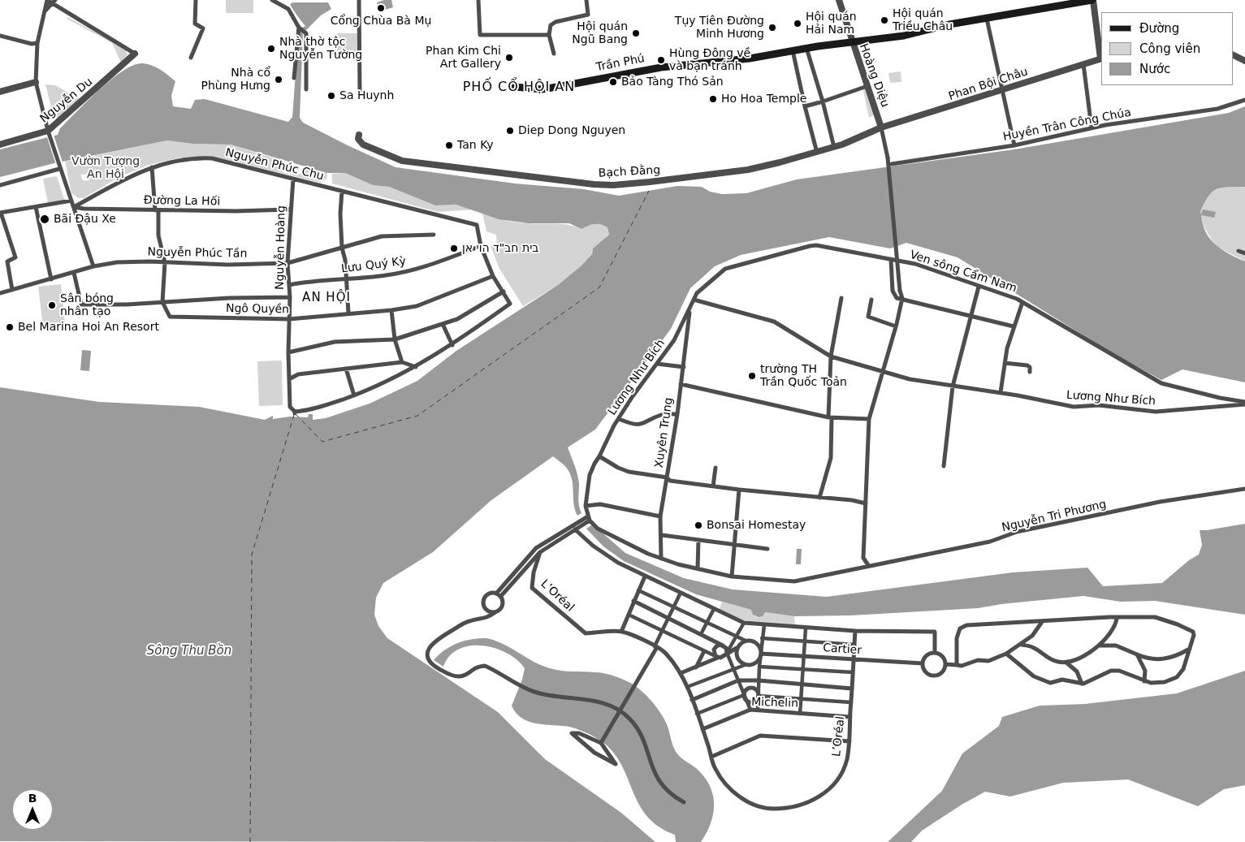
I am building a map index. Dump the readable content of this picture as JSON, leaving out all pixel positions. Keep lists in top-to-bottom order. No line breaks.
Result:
{"streets":{"main road":["Trần Phú"],"street":["Hoàng Diệu","Phan Bội Châu","Nguyễn Du","Huyền Trân Công Chúa","Nguyễn Phúc Chu","Bạch Đằng","Đường La Hối","Nguyễn Hoàng","Nguyễn Phúc Tần","Lưu Quý Kỳ","Ven sông Cẩm Nam","Ngô Quyền","Lương Như Bích","Xuyên Trung","Nguyễn Tri Phương","L’Oréal","Cartier","Michelin"]},"crossings":[["Trần Phú","Hoàng Diệu"],["Hoàng Diệu","Phan Bội Châu"],["Hoàng Diệu","Bạch Đằng"],["Phan Bội Châu","Bạch Đằng"],["Nguyễn Phúc Chu","Đường La Hối"],["Nguyễn Phúc Chu","Nguyễn Hoàng"],["Nguyễn Phúc Chu","Lưu Quý Kỳ"],["Đường La Hối","Nguyễn Hoàng"],["Nguyễn Hoàng","Nguyễn Phúc Tần"],["Nguyễn Hoàng","Lưu Quý Kỳ"],["Nguyễn Hoàng","Ngô Quyền"],["Ven sông Cẩm Nam","Lương Như Bích"],["Lương Như Bích","Xuyên Trung"],["L’Oréal","Cartier"],["L’Oréal","Michelin"]],"districts":["PHỐ CỔ HỘI AN","AN HỘI"],"water":["Sông Thu Bồn"],"parks":["Vườn Tượng An Hội"],"places":["Cổng Chùa Bà Mụ","Hội quán Triều Châu","Hội quán Hải Nam","Tụy Tiên Đường Minh Hương","Hội quán Ngũ Bang","Nhà thờ tộc Nguyễn Tường","Phan Kim Chi Art Gallery","Hùng Đông về và bạn tránh","Nhà cổ Phùng Hưng","Bảo Tàng Thó Sản","Sa Huynh","Ho Hoa Temple","Diep Dong Nguyen","Tan Ky","Bãi Đậu Xe","בית חב\"ד הוי אן","Sân bóng nhân tạo","Bel Marina Hoi An Resort","trường TH Trần Quốc Toản","Bonsai Homestay"],"legend":["Đường","Công viên","Nước"],"north":"top"}
